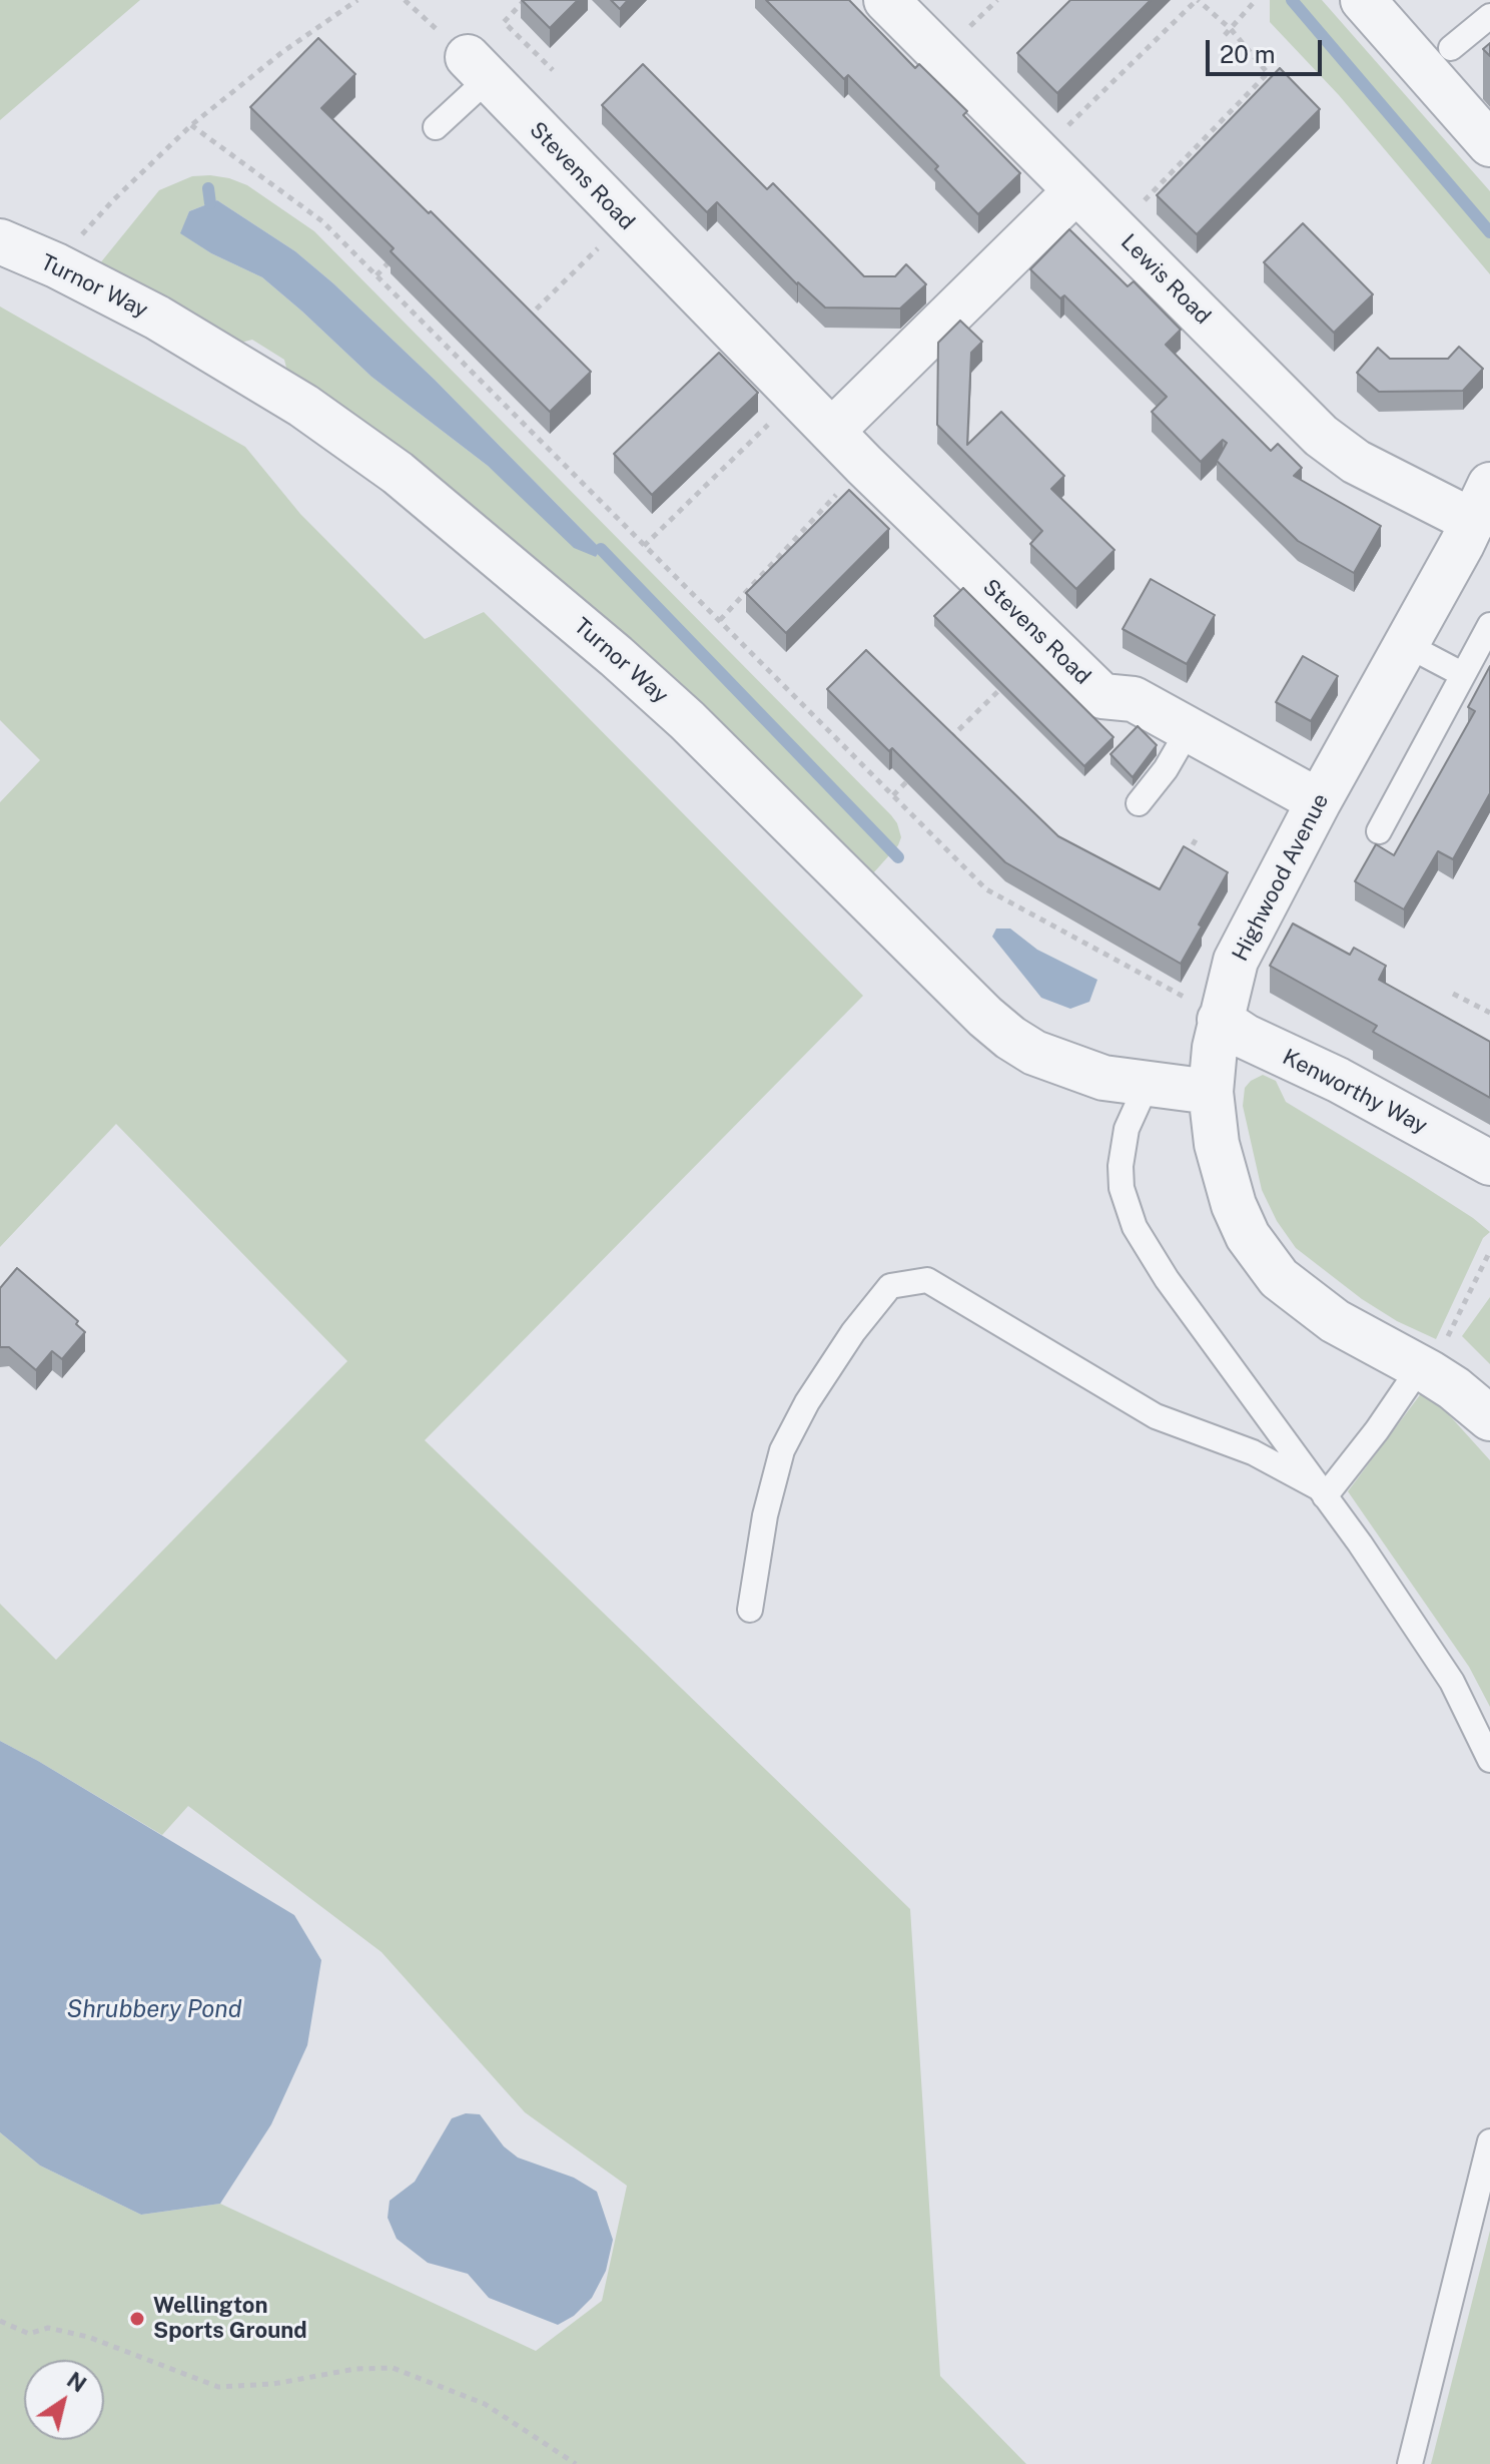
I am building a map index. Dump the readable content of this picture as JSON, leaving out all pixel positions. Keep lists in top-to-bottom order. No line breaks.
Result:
{"streets":{"street":["Stevens Road","Lewis Road","Turnor Way","Highwood Avenue","Kenworthy Way"]},"crossings":[["Stevens Road","Highwood Avenue"],["Lewis Road","Highwood Avenue"],["Turnor Way","Highwood Avenue"],["Highwood Avenue","Kenworthy Way"]],"water":["Shrubbery Pond"],"places":["Wellington Sports Ground"],"scale_bar":"20 m","north":"top right"}
